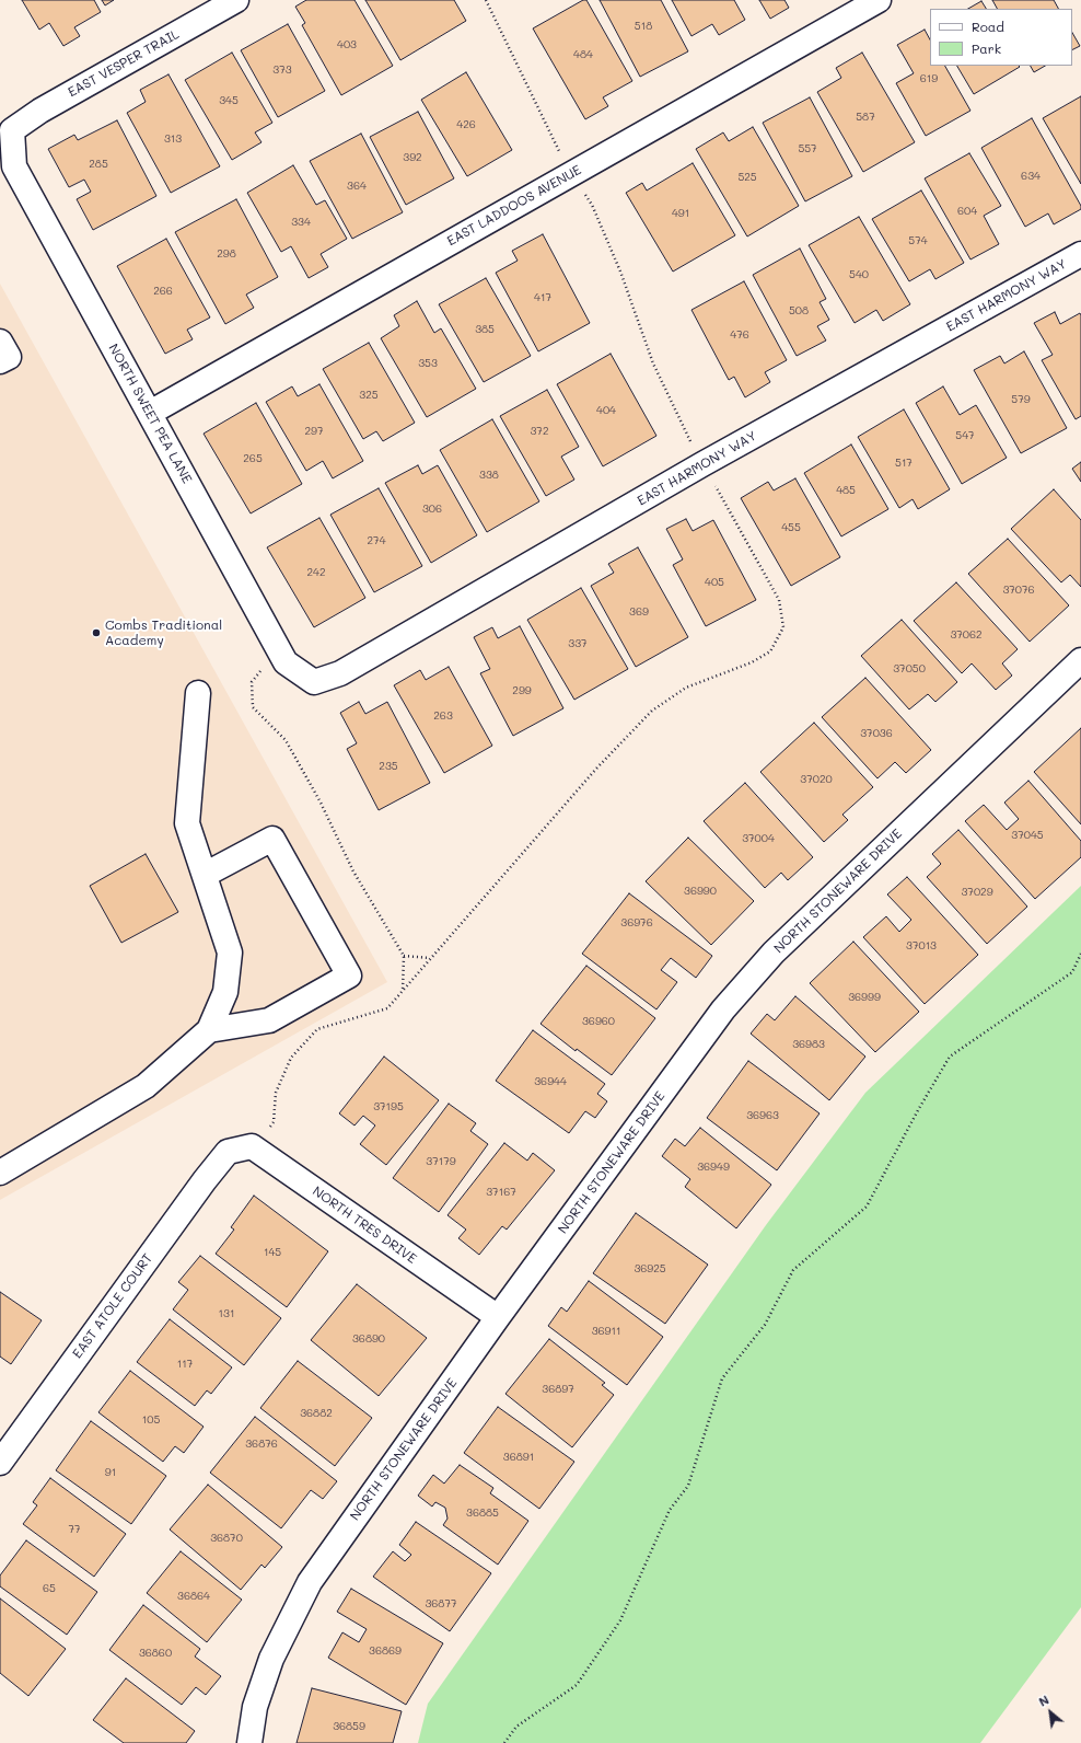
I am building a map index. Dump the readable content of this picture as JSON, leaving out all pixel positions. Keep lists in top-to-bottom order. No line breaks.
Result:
{"streets":{"street":["EAST VESPER TRAIL","EAST LADDOOS AVENUE","EAST HARMONY WAY","NORTH SWEET PEA LANE","NORTH STONEWARE DRIVE","NORTH TRES DRIVE","EAST ATOLE COURT"]},"crossings":[["EAST VESPER TRAIL","NORTH SWEET PEA LANE"],["EAST LADDOOS AVENUE","NORTH SWEET PEA LANE"],["EAST HARMONY WAY","NORTH SWEET PEA LANE"],["NORTH STONEWARE DRIVE","NORTH TRES DRIVE"],["NORTH TRES DRIVE","EAST ATOLE COURT"]],"places":["Combs Traditional Academy"],"house_numbers":["518","403","484","373","619","345","587","426","313","557","392","285","634","525","364","604","491","334","574","298","540","266","417","508","385","476","353","325","579","404","297","372","547","265","517","338","485","306","455","274","242","405","37076","369","37062","337","37050","299","263","37036","235","37020","37045","37004","36990","37029","36976","37013","36999","36960","36983","36944","37195","36963","37179","36949","37167","145","36925","131","36911","36890","117","36897","36882","105","36876","36891","91","36885","77","36870","65","36864","36877","36869","36860","36859"],"legend":["Road","Park"],"north":"top left"}
